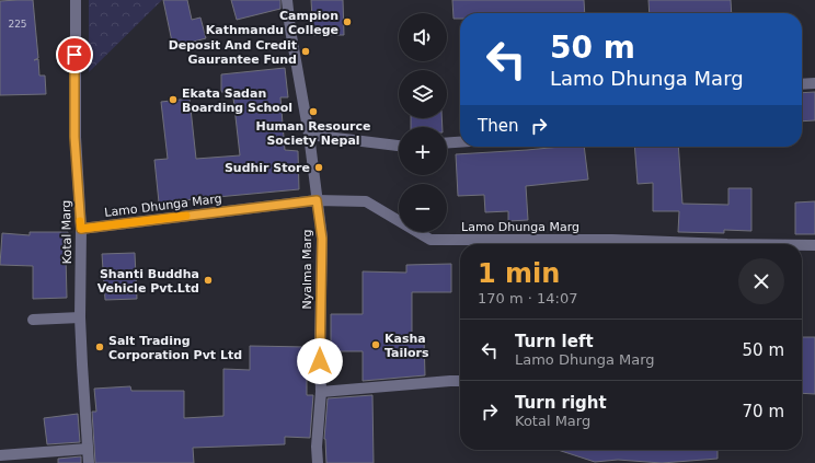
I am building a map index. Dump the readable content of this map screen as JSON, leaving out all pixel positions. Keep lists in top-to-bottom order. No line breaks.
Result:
{"streets":{"street":["Lamo Dhunga Marg","Kotal Marg","Nyalma Marg"]},"crossings":[["Lamo Dhunga Marg","Kotal Marg"],["Lamo Dhunga Marg","Nyalma Marg"]],"places":["Campion Kathmandu College","Deposit And Credit Gaurantee Fund","Ekata Sadan Boarding School","Human Resource Society Nepal","Sudhir Store","Shanti Buddha Vehicle Pvt.Ltd","Kasha Tailors","Salt Trading Corporation Pvt Ltd"],"house_numbers":["225"],"page":{"map_buttons":["+","−"],"turn":["50 m","Lamo Dhunga Marg"],"then":"Then","heading":["1 min","170 m · 14:07"],"list":[{"name":"Turn left","note":"Lamo Dhunga Marg","value":"50 m"},{"name":"Turn right","note":"Kotal Marg","value":"70 m"}]}}
